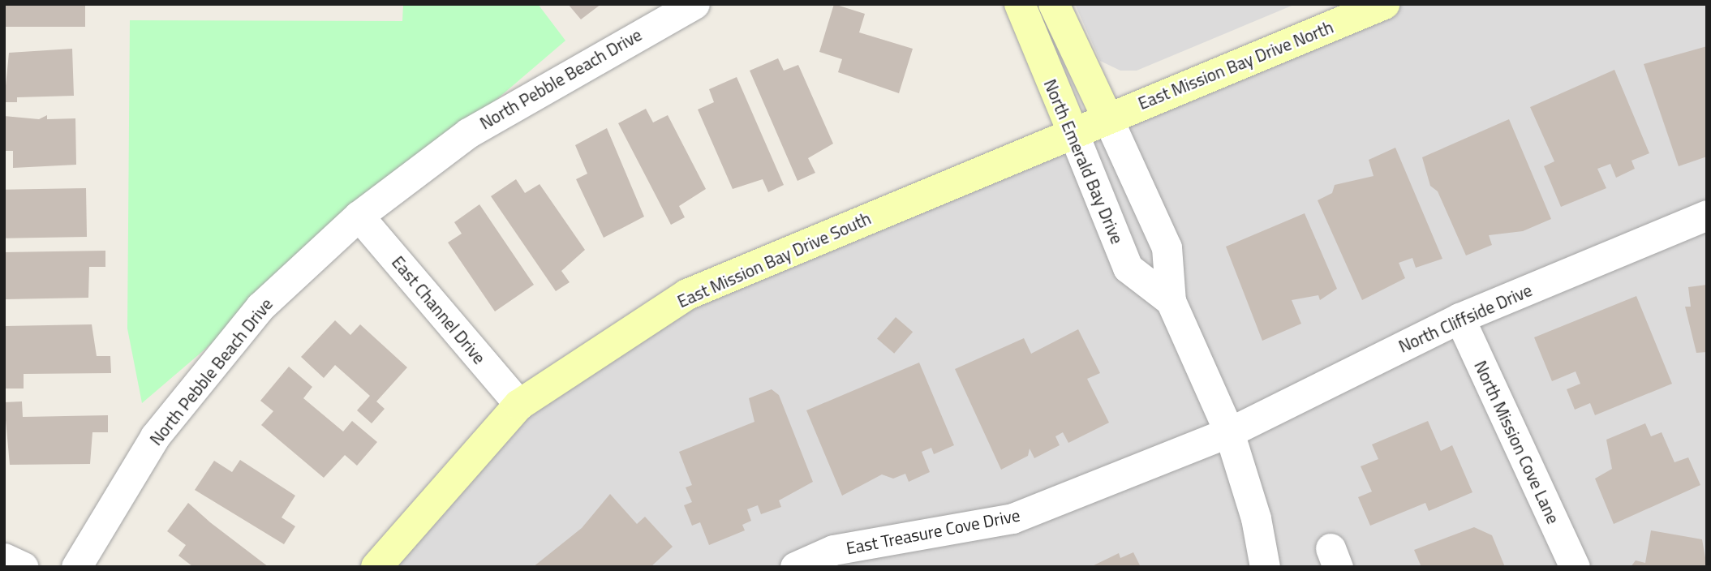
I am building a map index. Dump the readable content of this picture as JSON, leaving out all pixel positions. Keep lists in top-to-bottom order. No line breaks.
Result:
{"streets":{"street":["East Mission Bay Drive North","North Pebble Beach Drive","North Emerald Bay Drive","East Mission Bay Drive South","East Channel Drive","North Cliffside Drive","North Mission Cove Lane","East Treasure Cove Drive"]},"crossings":[["East Mission Bay Drive North","North Emerald Bay Drive"],["East Mission Bay Drive North","East Mission Bay Drive South"],["North Pebble Beach Drive","East Channel Drive"],["North Emerald Bay Drive","East Mission Bay Drive South"],["North Emerald Bay Drive","North Cliffside Drive"],["North Emerald Bay Drive","East Treasure Cove Drive"],["East Mission Bay Drive South","East Channel Drive"],["North Cliffside Drive","North Mission Cove Lane"],["North Cliffside Drive","East Treasure Cove Drive"]]}
